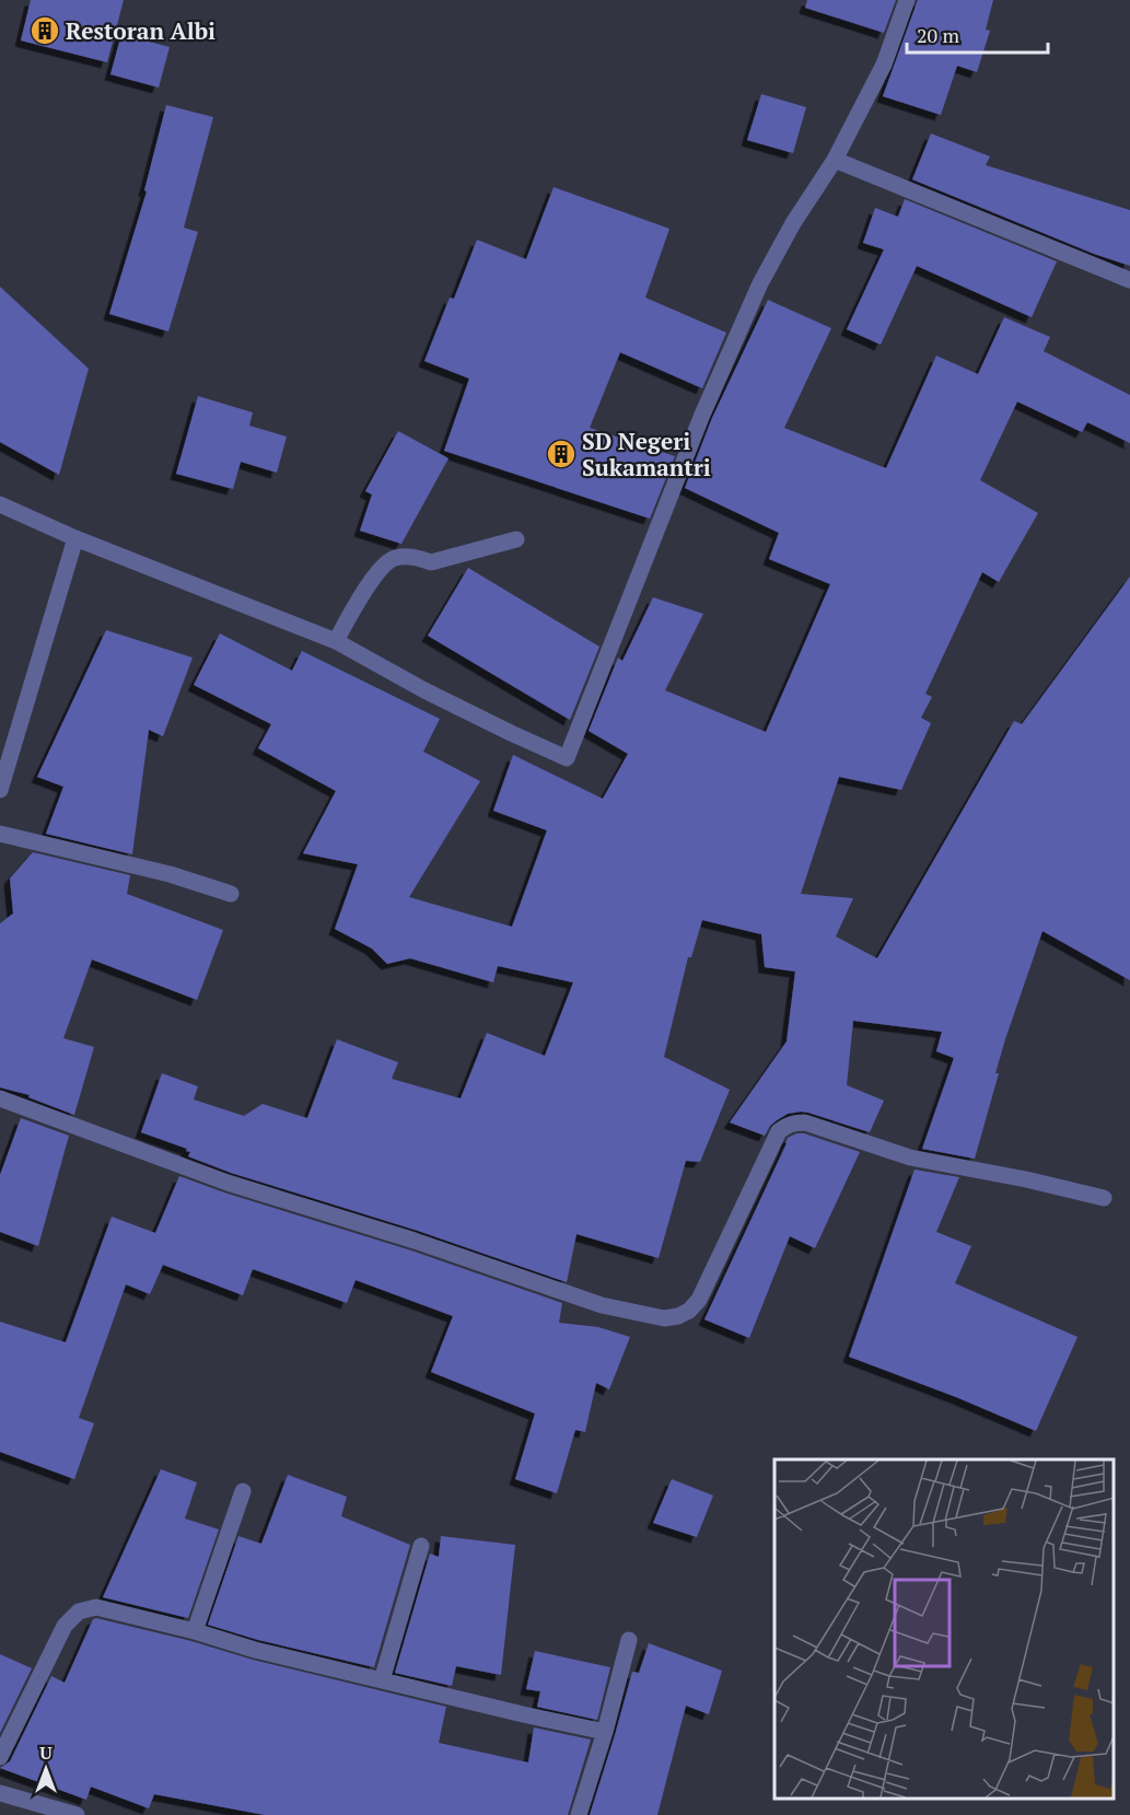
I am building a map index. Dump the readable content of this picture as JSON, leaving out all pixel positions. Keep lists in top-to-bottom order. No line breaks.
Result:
{"places":{"building":["Restoran Albi","SD Negeri Sukamantri"]},"scale_bar":"20 m","north":"top"}
